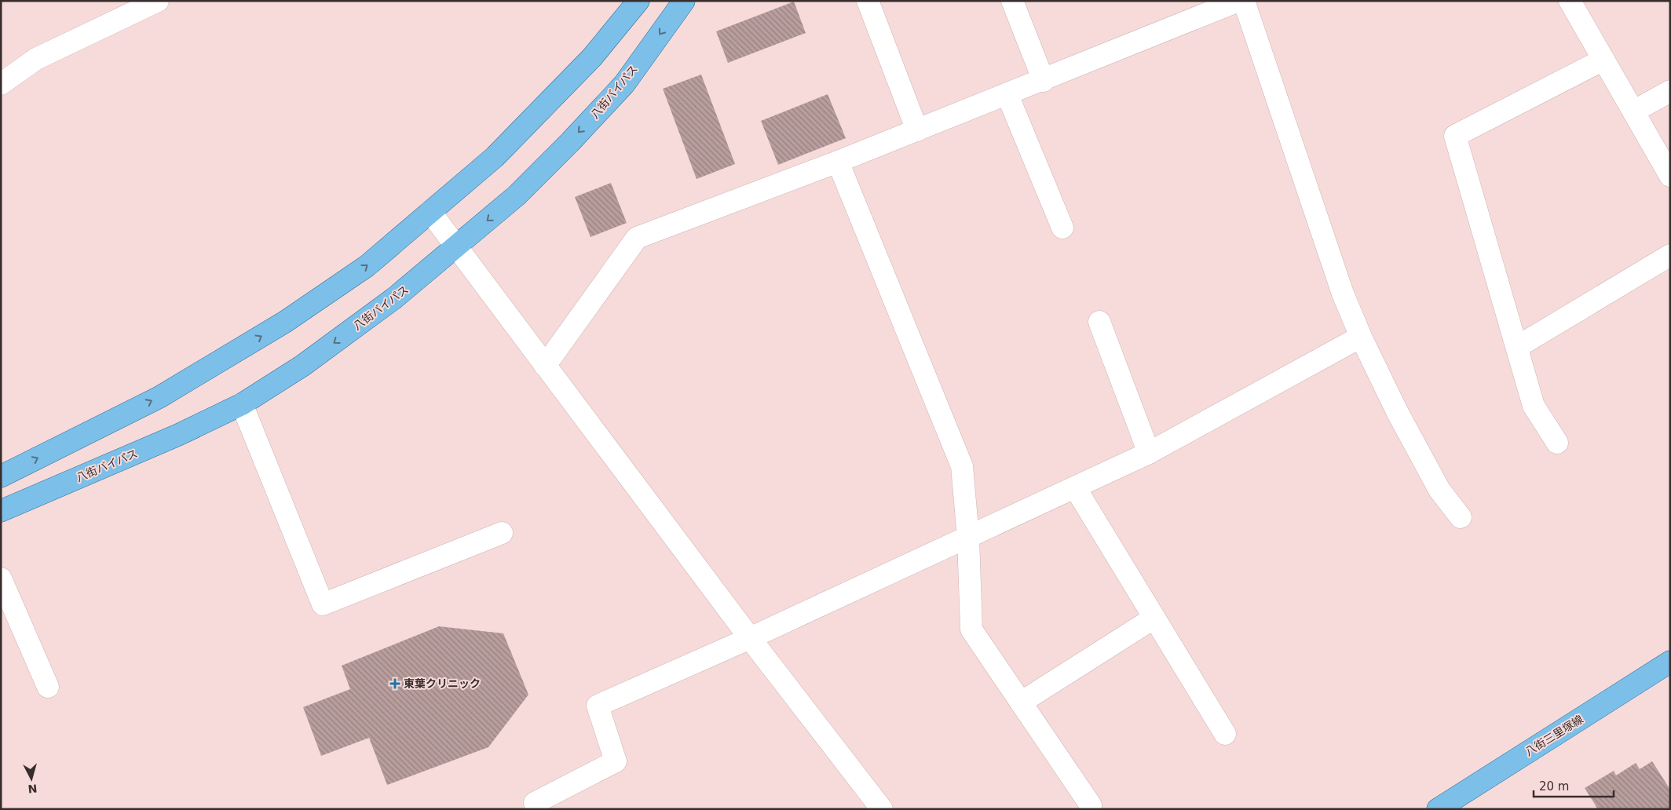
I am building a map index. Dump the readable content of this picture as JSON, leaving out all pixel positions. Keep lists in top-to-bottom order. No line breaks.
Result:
{"streets":{"main road":["八街バイパス","八街三里塚線"]},"places":{"health":["東葉クリニック"]},"scale_bar":"20 m","north":"bottom"}
